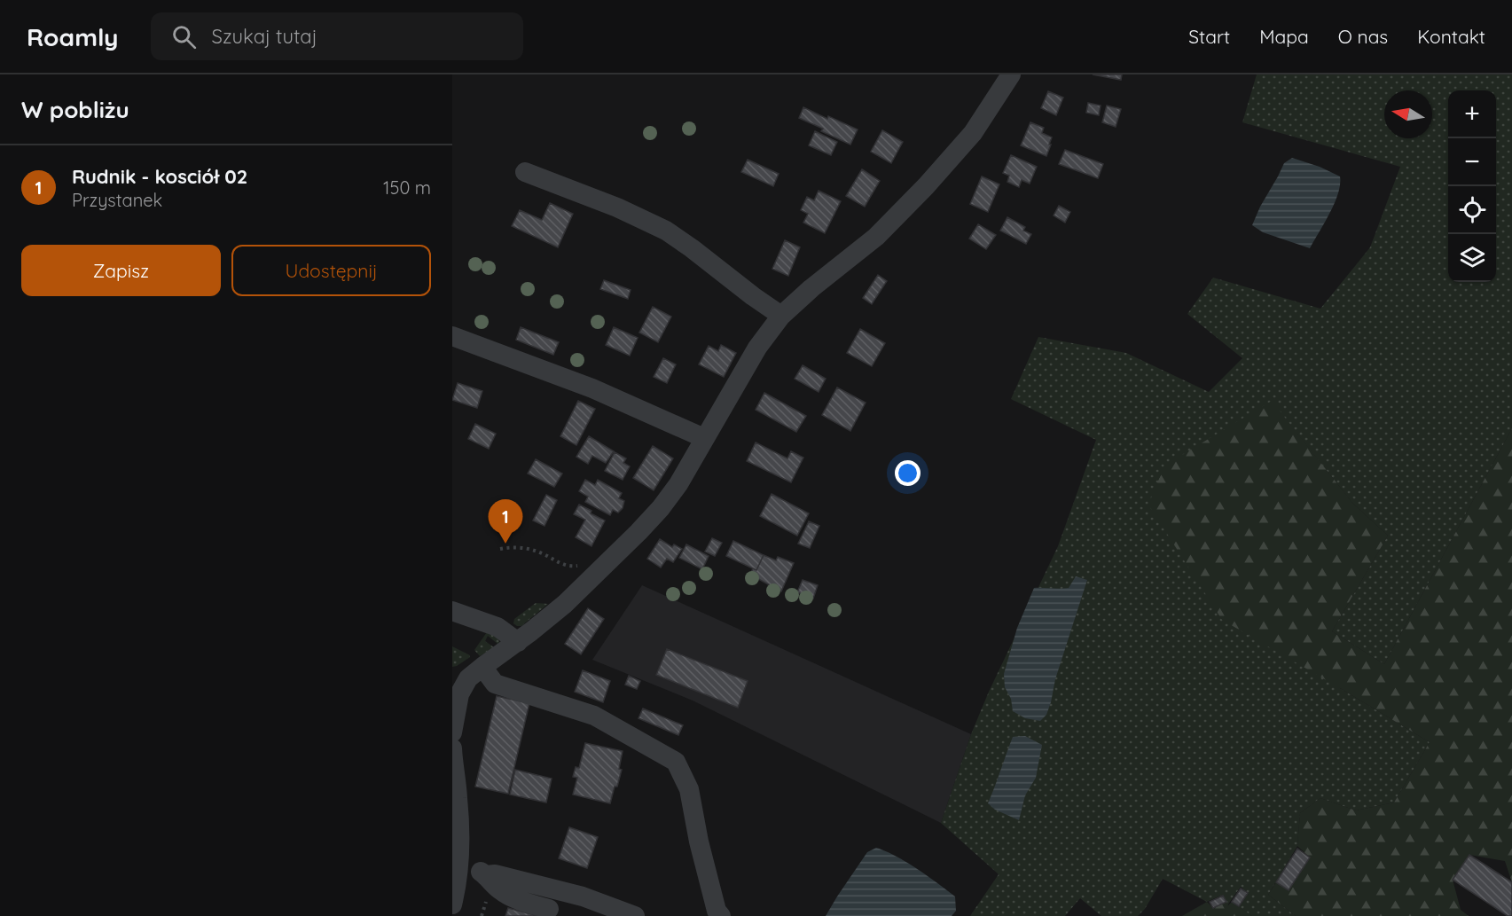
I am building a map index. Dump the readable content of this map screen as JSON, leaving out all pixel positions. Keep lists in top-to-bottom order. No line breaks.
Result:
{"north":"left","page":{"header":"Roamly","search":"Szukaj tutaj","nav":["Start","Mapa","O nas","Kontakt"],"heading":"W pobliżu","map_buttons":["+","−"],"list":[{"mark":"1","name":"Rudnik - kosciół 02","note":"Przystanek","value":"150 m"}],"buttons":["Zapisz","Udostępnij"],"pins":"1"}}
